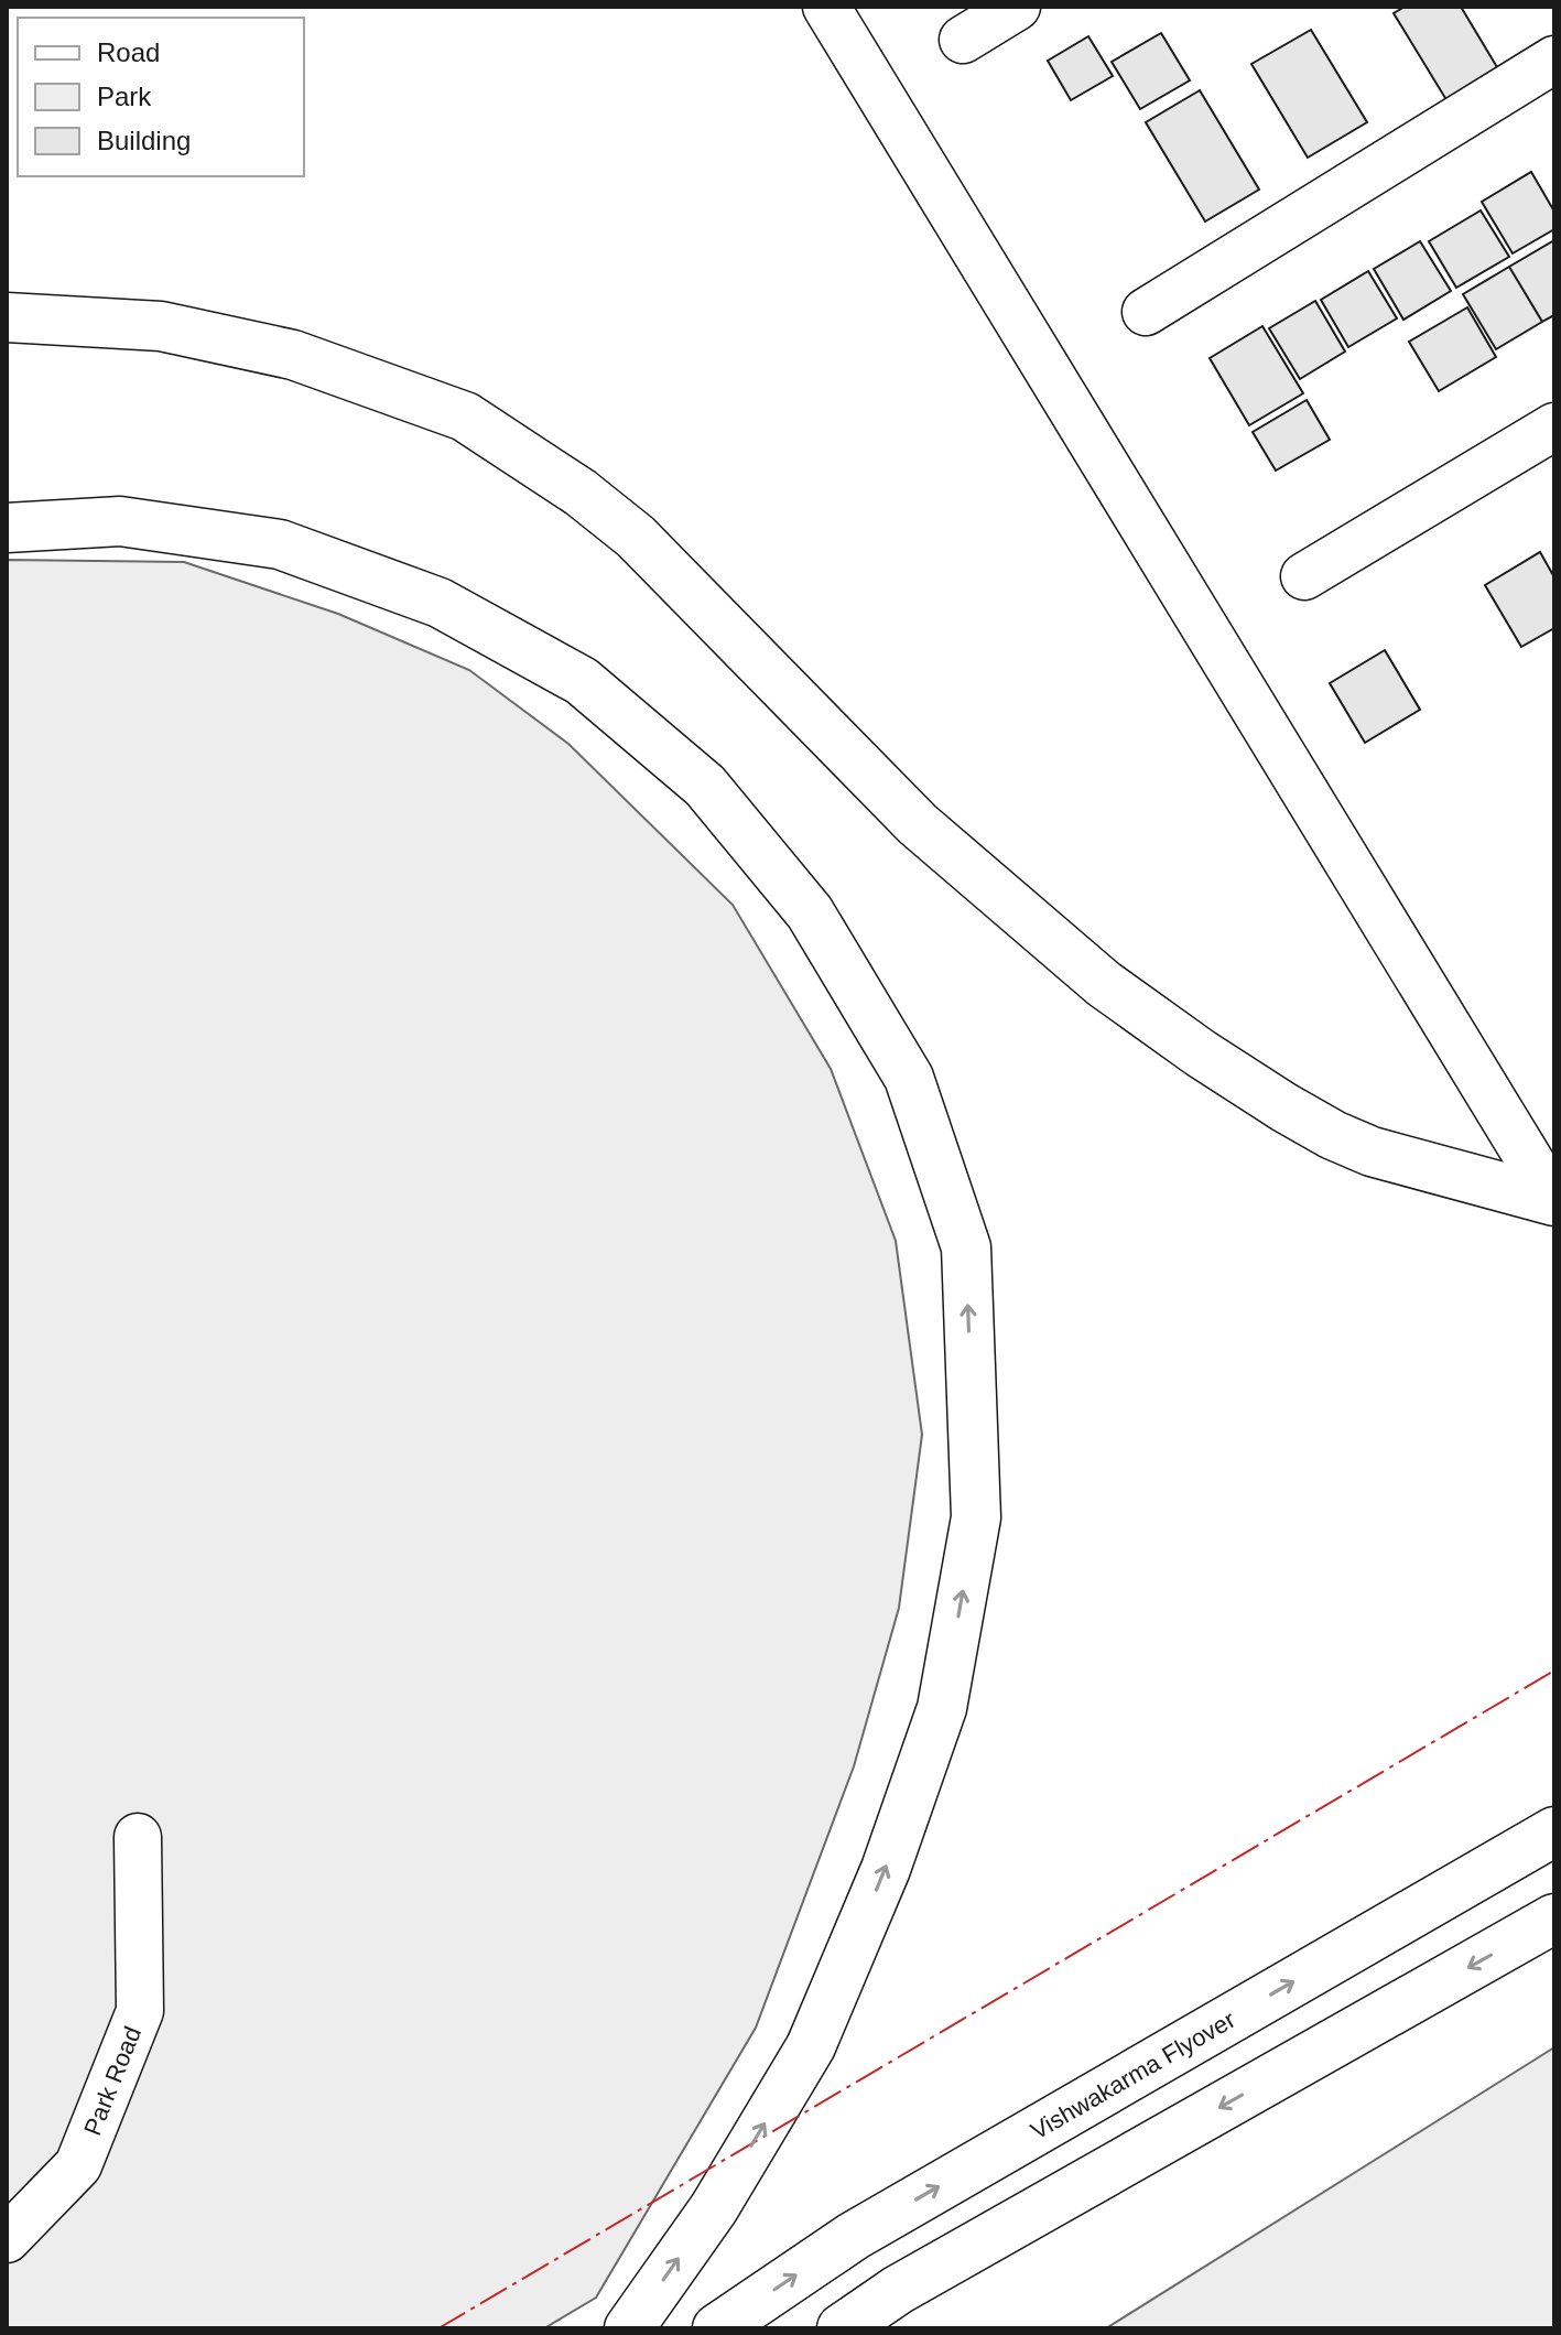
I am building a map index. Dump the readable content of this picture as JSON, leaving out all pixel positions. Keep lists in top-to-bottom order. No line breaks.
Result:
{"streets":{"main road":["Vishwakarma Flyover"],"street":["Park Road"]},"legend":["Road","Park","Building"]}
